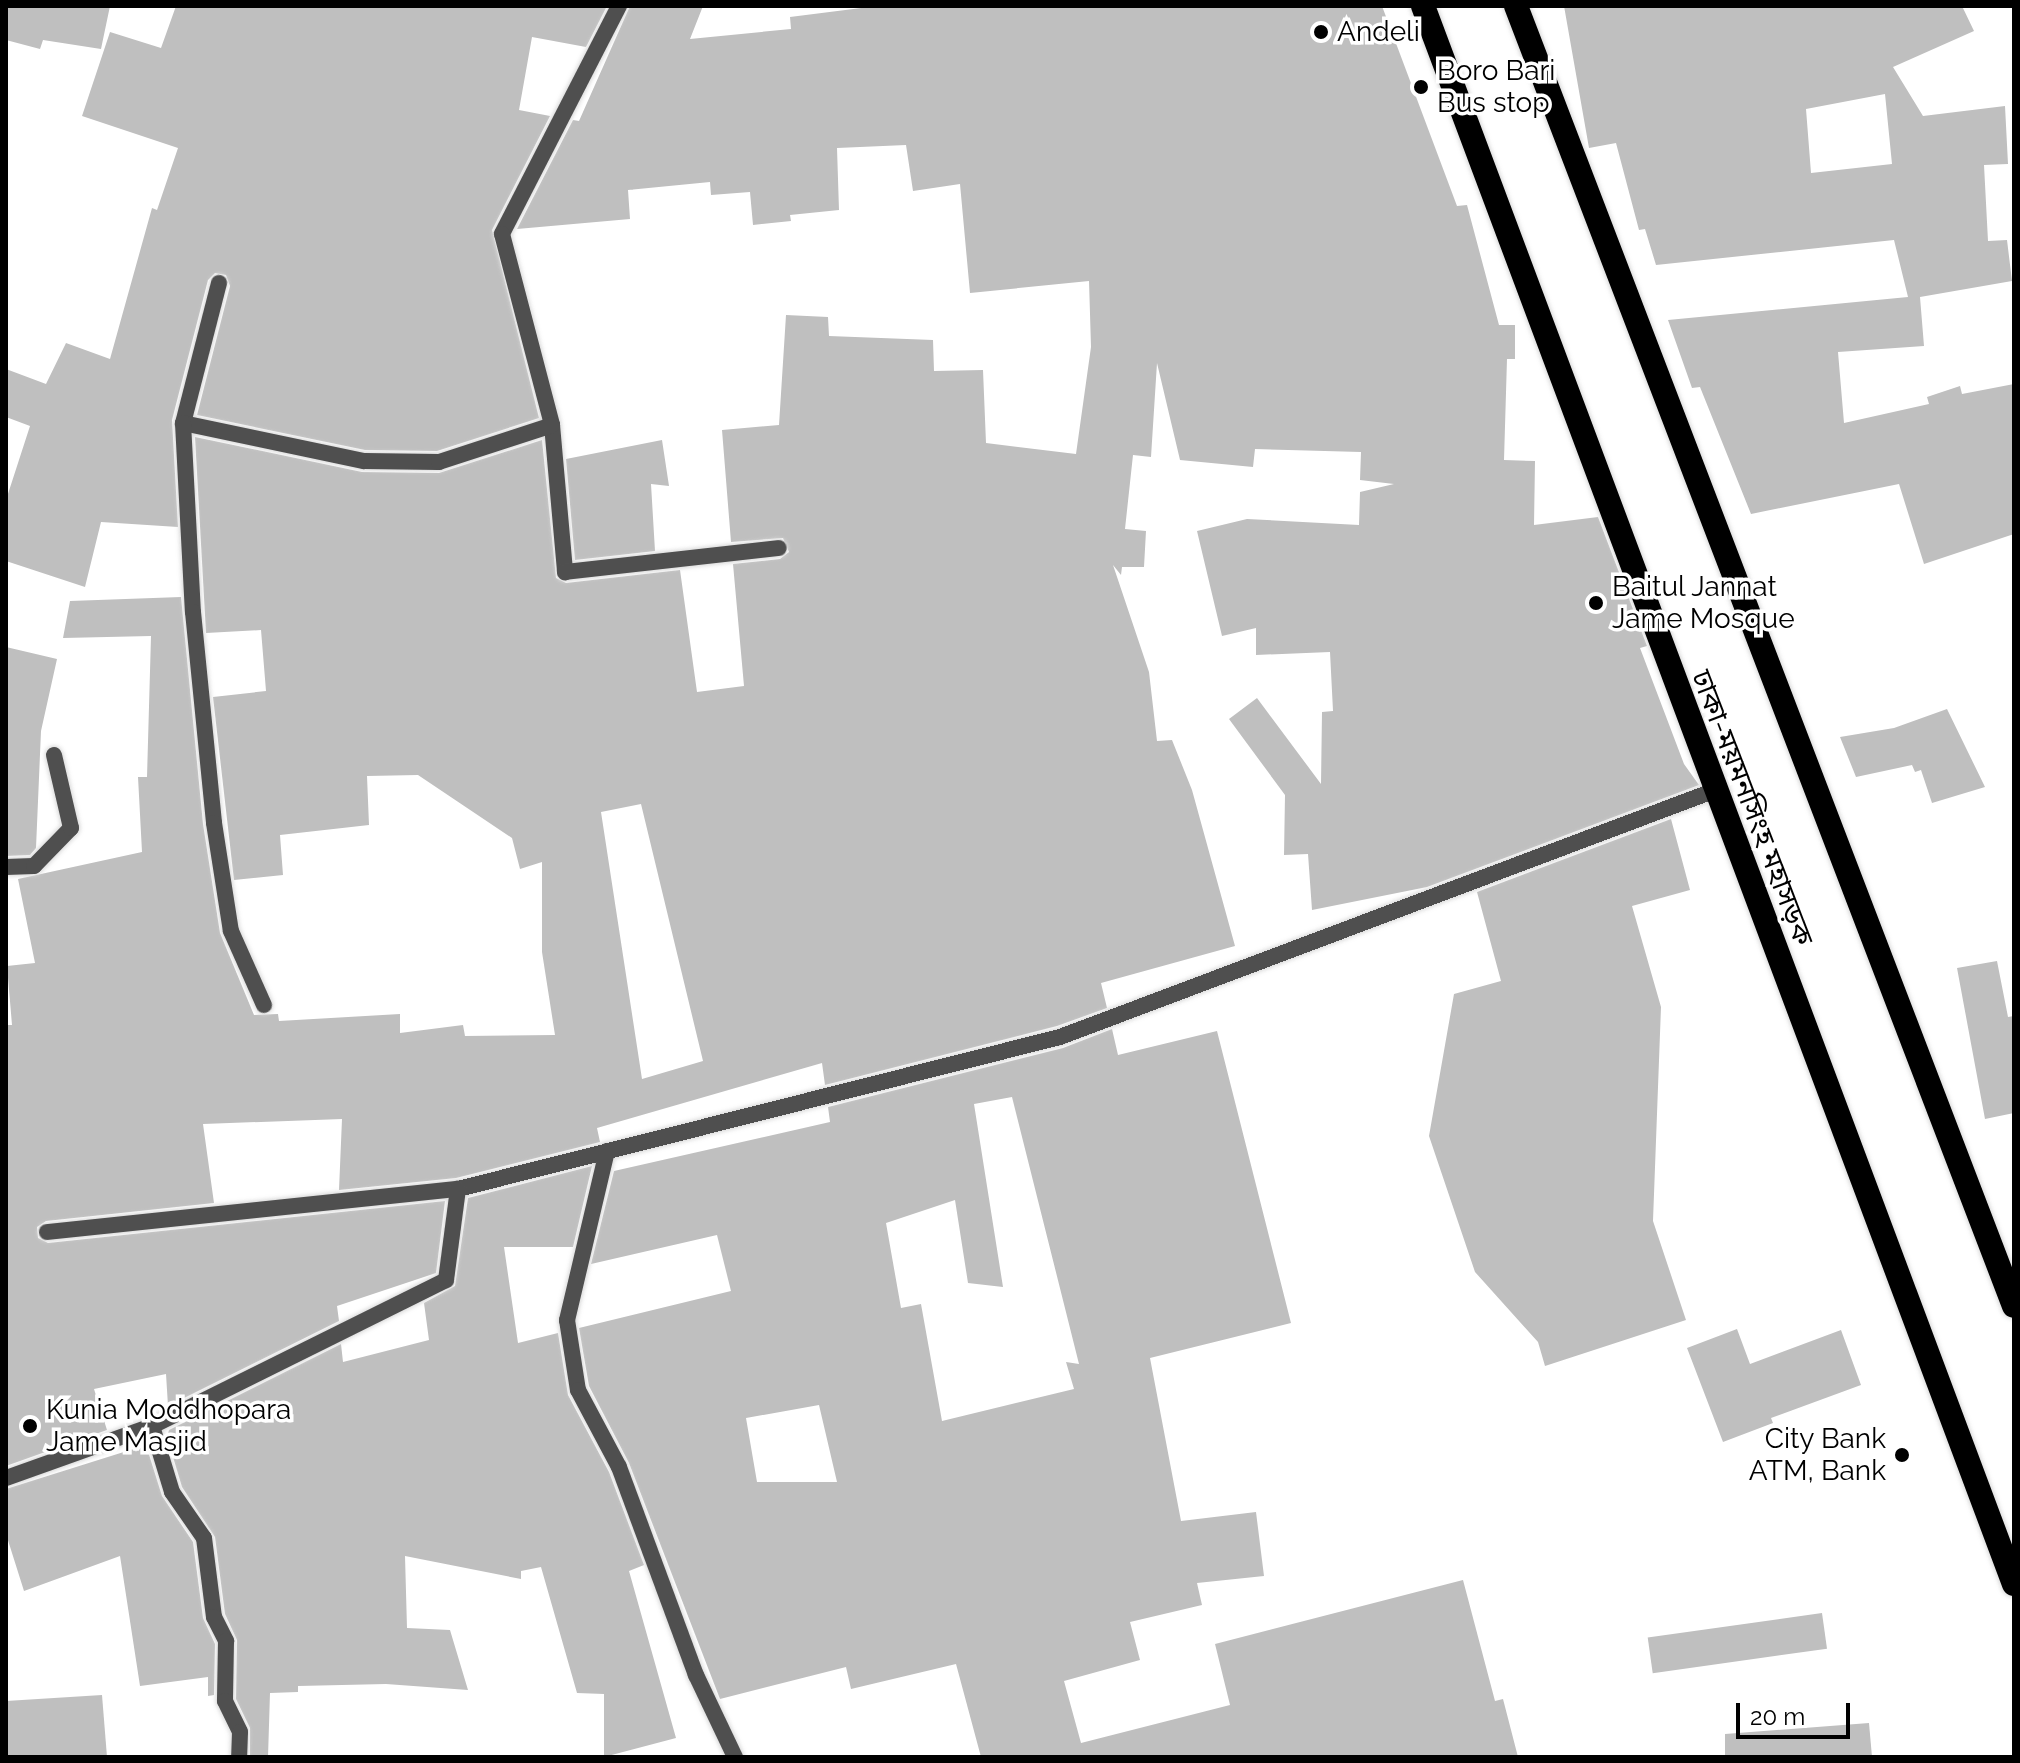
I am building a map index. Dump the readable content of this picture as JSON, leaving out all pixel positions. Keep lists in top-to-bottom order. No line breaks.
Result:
{"streets":{"highway":["ঢাকা-ময়মনসিংহ মহাসড়ক"]},"places":["Andeli","Boro Bari Bus stop","Baitul Jannat Jame Mosque","Kunia Moddhopara Jame Masjid","City Bank ATM, Bank"],"scale_bar":"20 m"}
